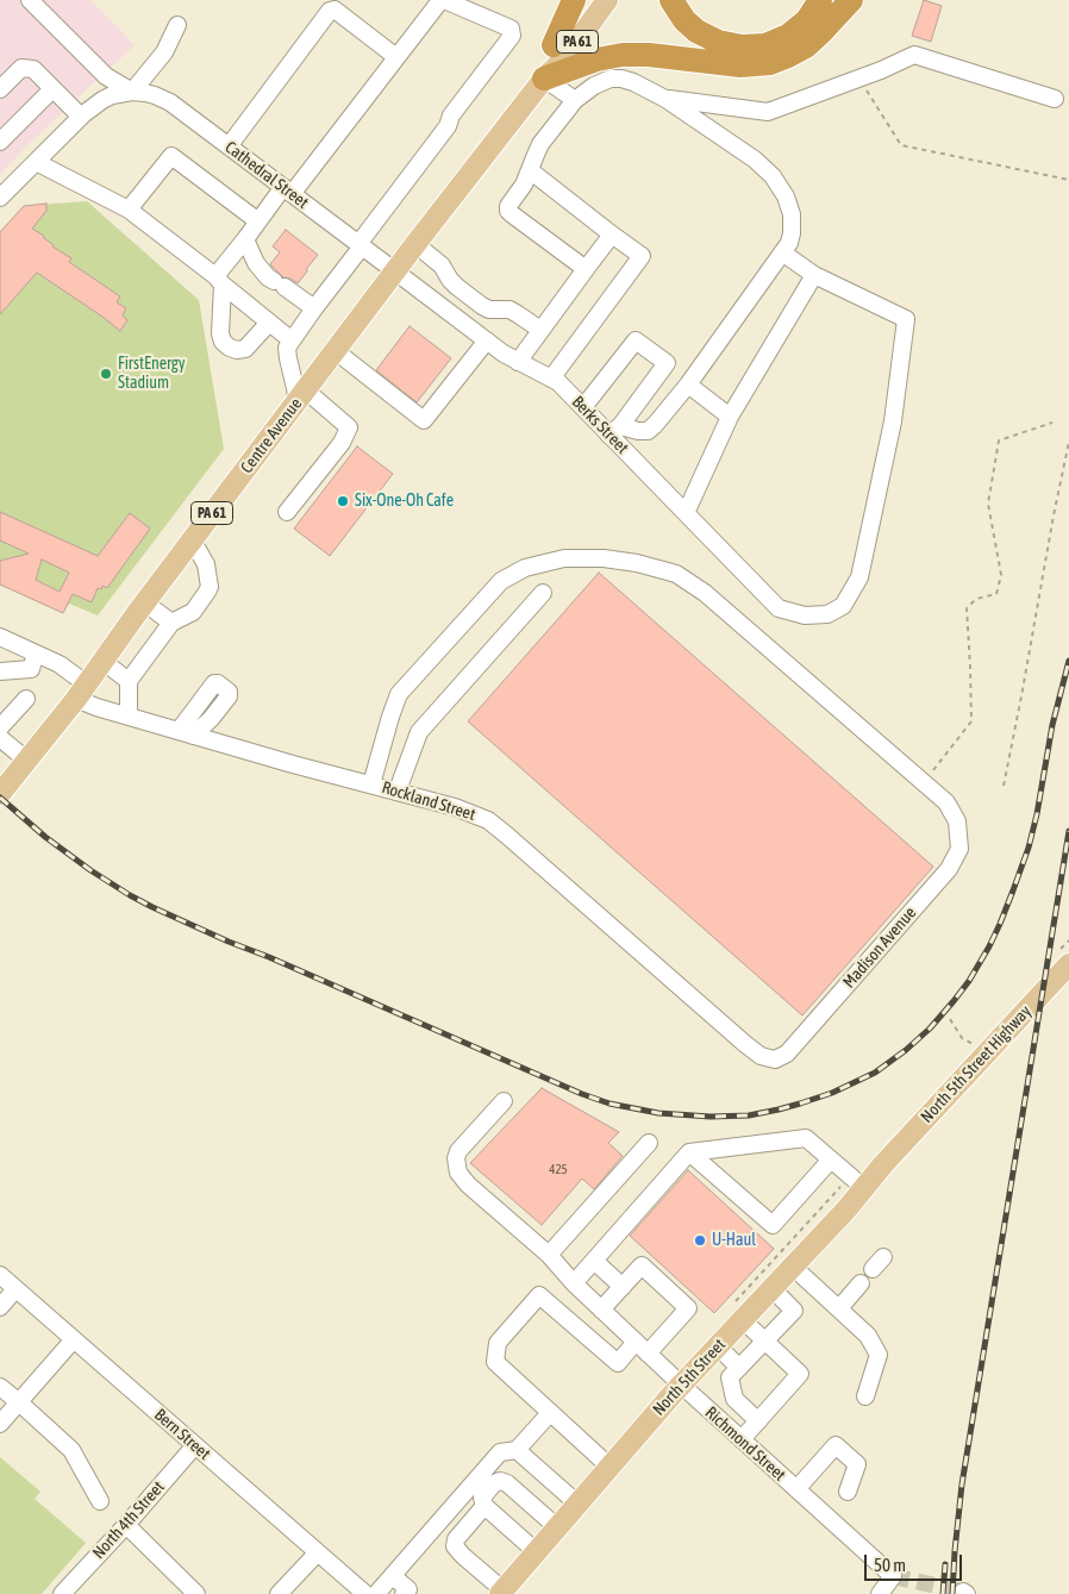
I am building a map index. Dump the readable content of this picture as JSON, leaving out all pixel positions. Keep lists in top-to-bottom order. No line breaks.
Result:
{"streets":{"main road":["PA 61","Centre Avenue","North 5th Street Highway","North 5th Street"],"street":["Cathedral Street","Berks Street","Rockland Street","Madison Avenue","Bern Street","Richmond Street","North 4th Street"]},"crossings":[["Cathedral Street","Berks Street"],["Cathedral Street","Centre Avenue"],["Berks Street","Centre Avenue"],["Centre Avenue","Rockland Street"],["Rockland Street","Madison Avenue"],["North 5th Street Highway","North 5th Street"],["North 5th Street","Richmond Street"],["Bern Street","North 4th Street"]],"places":["FirstEnergy Stadium","Six-One-Oh Cafe","U-Haul"],"house_numbers":["425"],"scale_bar":"50 m"}
